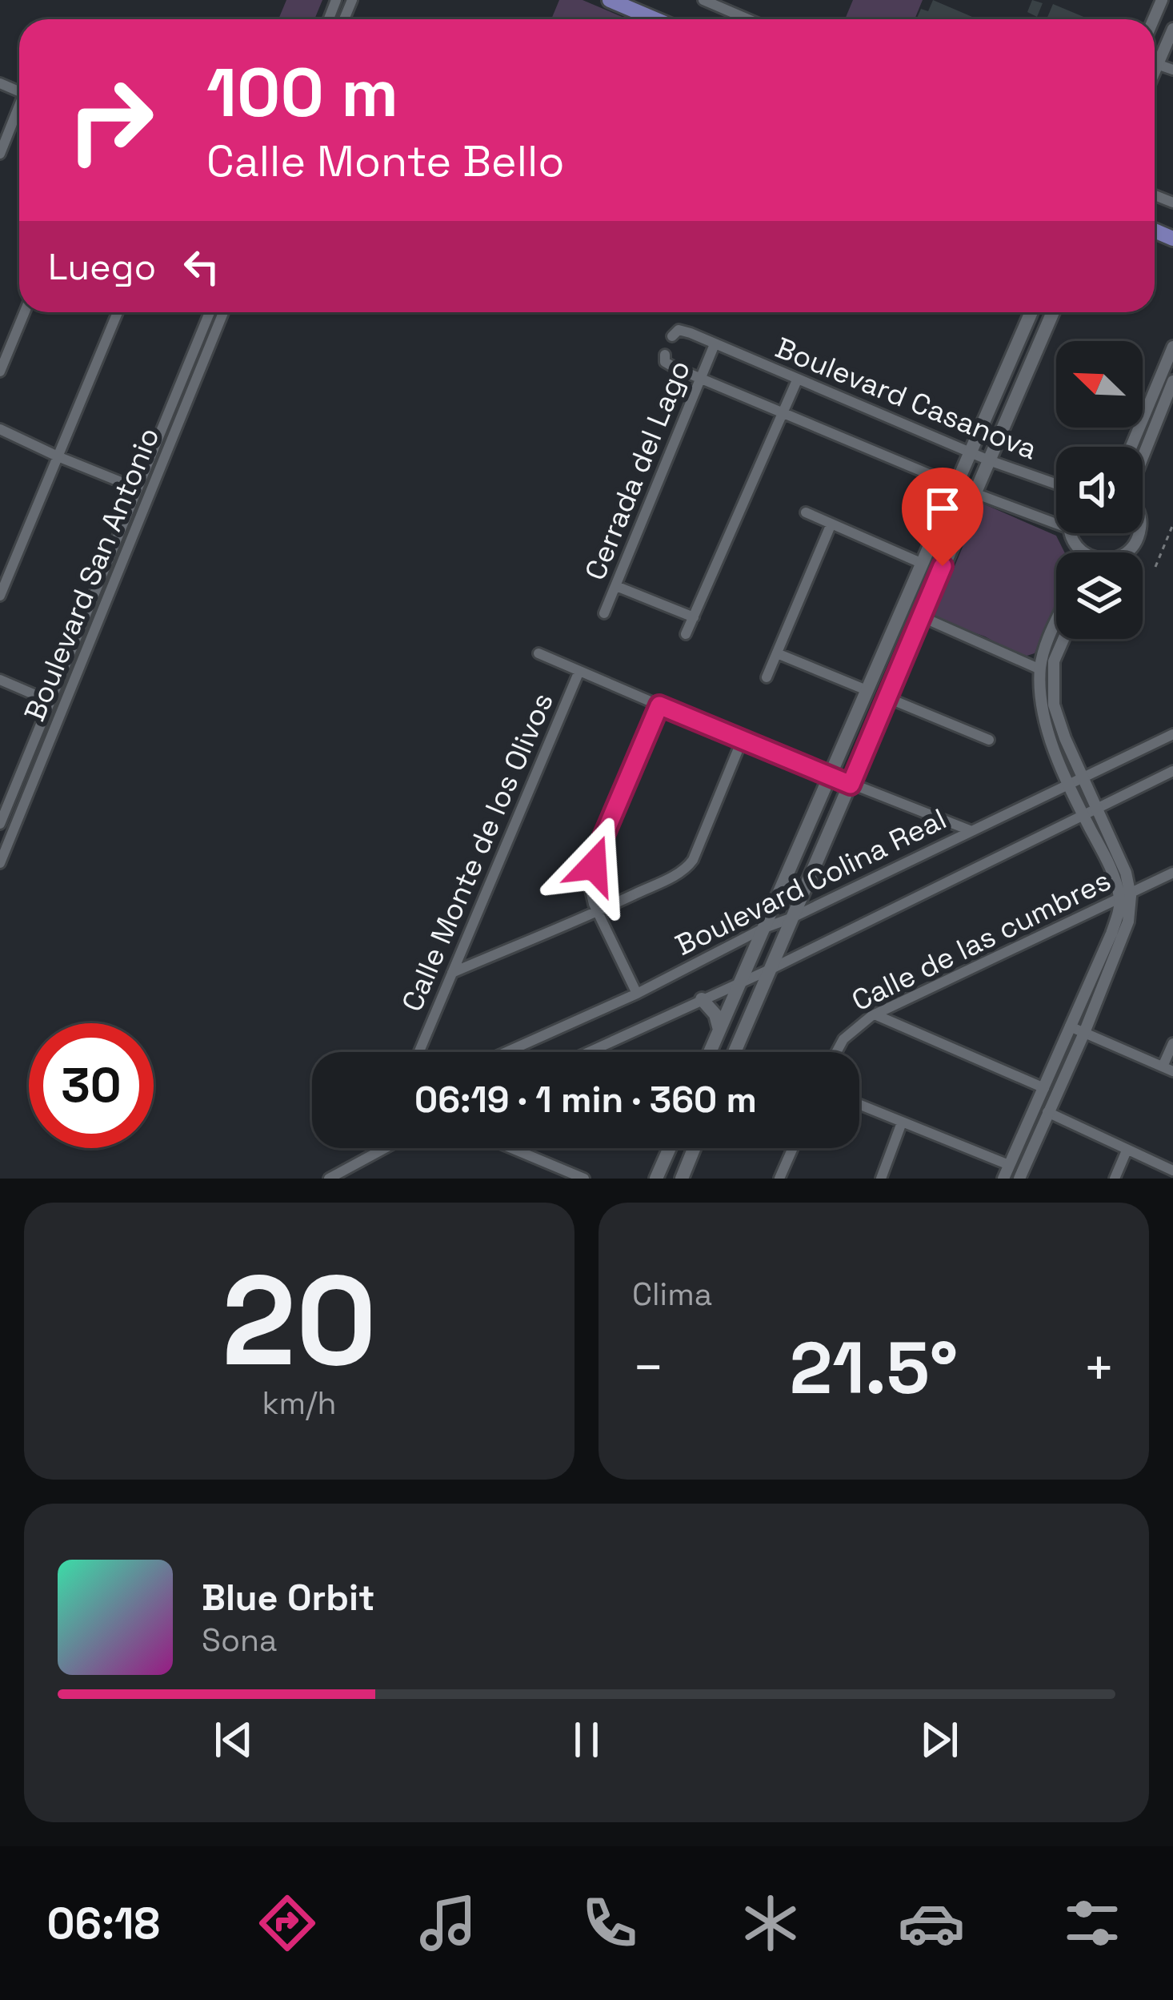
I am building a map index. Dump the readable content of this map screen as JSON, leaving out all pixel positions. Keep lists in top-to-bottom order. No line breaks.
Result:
{"streets":{"street":["Boulevard Casanova","Cerrada del Lago","Boulevard San Antonio","Calle Monte de los Olivos","Boulevard Colina Real","Calle de las cumbres"]},"crossings":[["Boulevard Casanova","Cerrada del Lago"]],"north":"top left","page":{"turn":["100 m","Calle Monte Bello"],"then":"Luego","limit":"30","trip":"06:19 · 1 min · 360 m","tile":[["20","km/h"],"Clima"],"heat":["−","21.5°","+"],"song":["Blue Orbit","Sona"],"tabs":"06:18"}}
